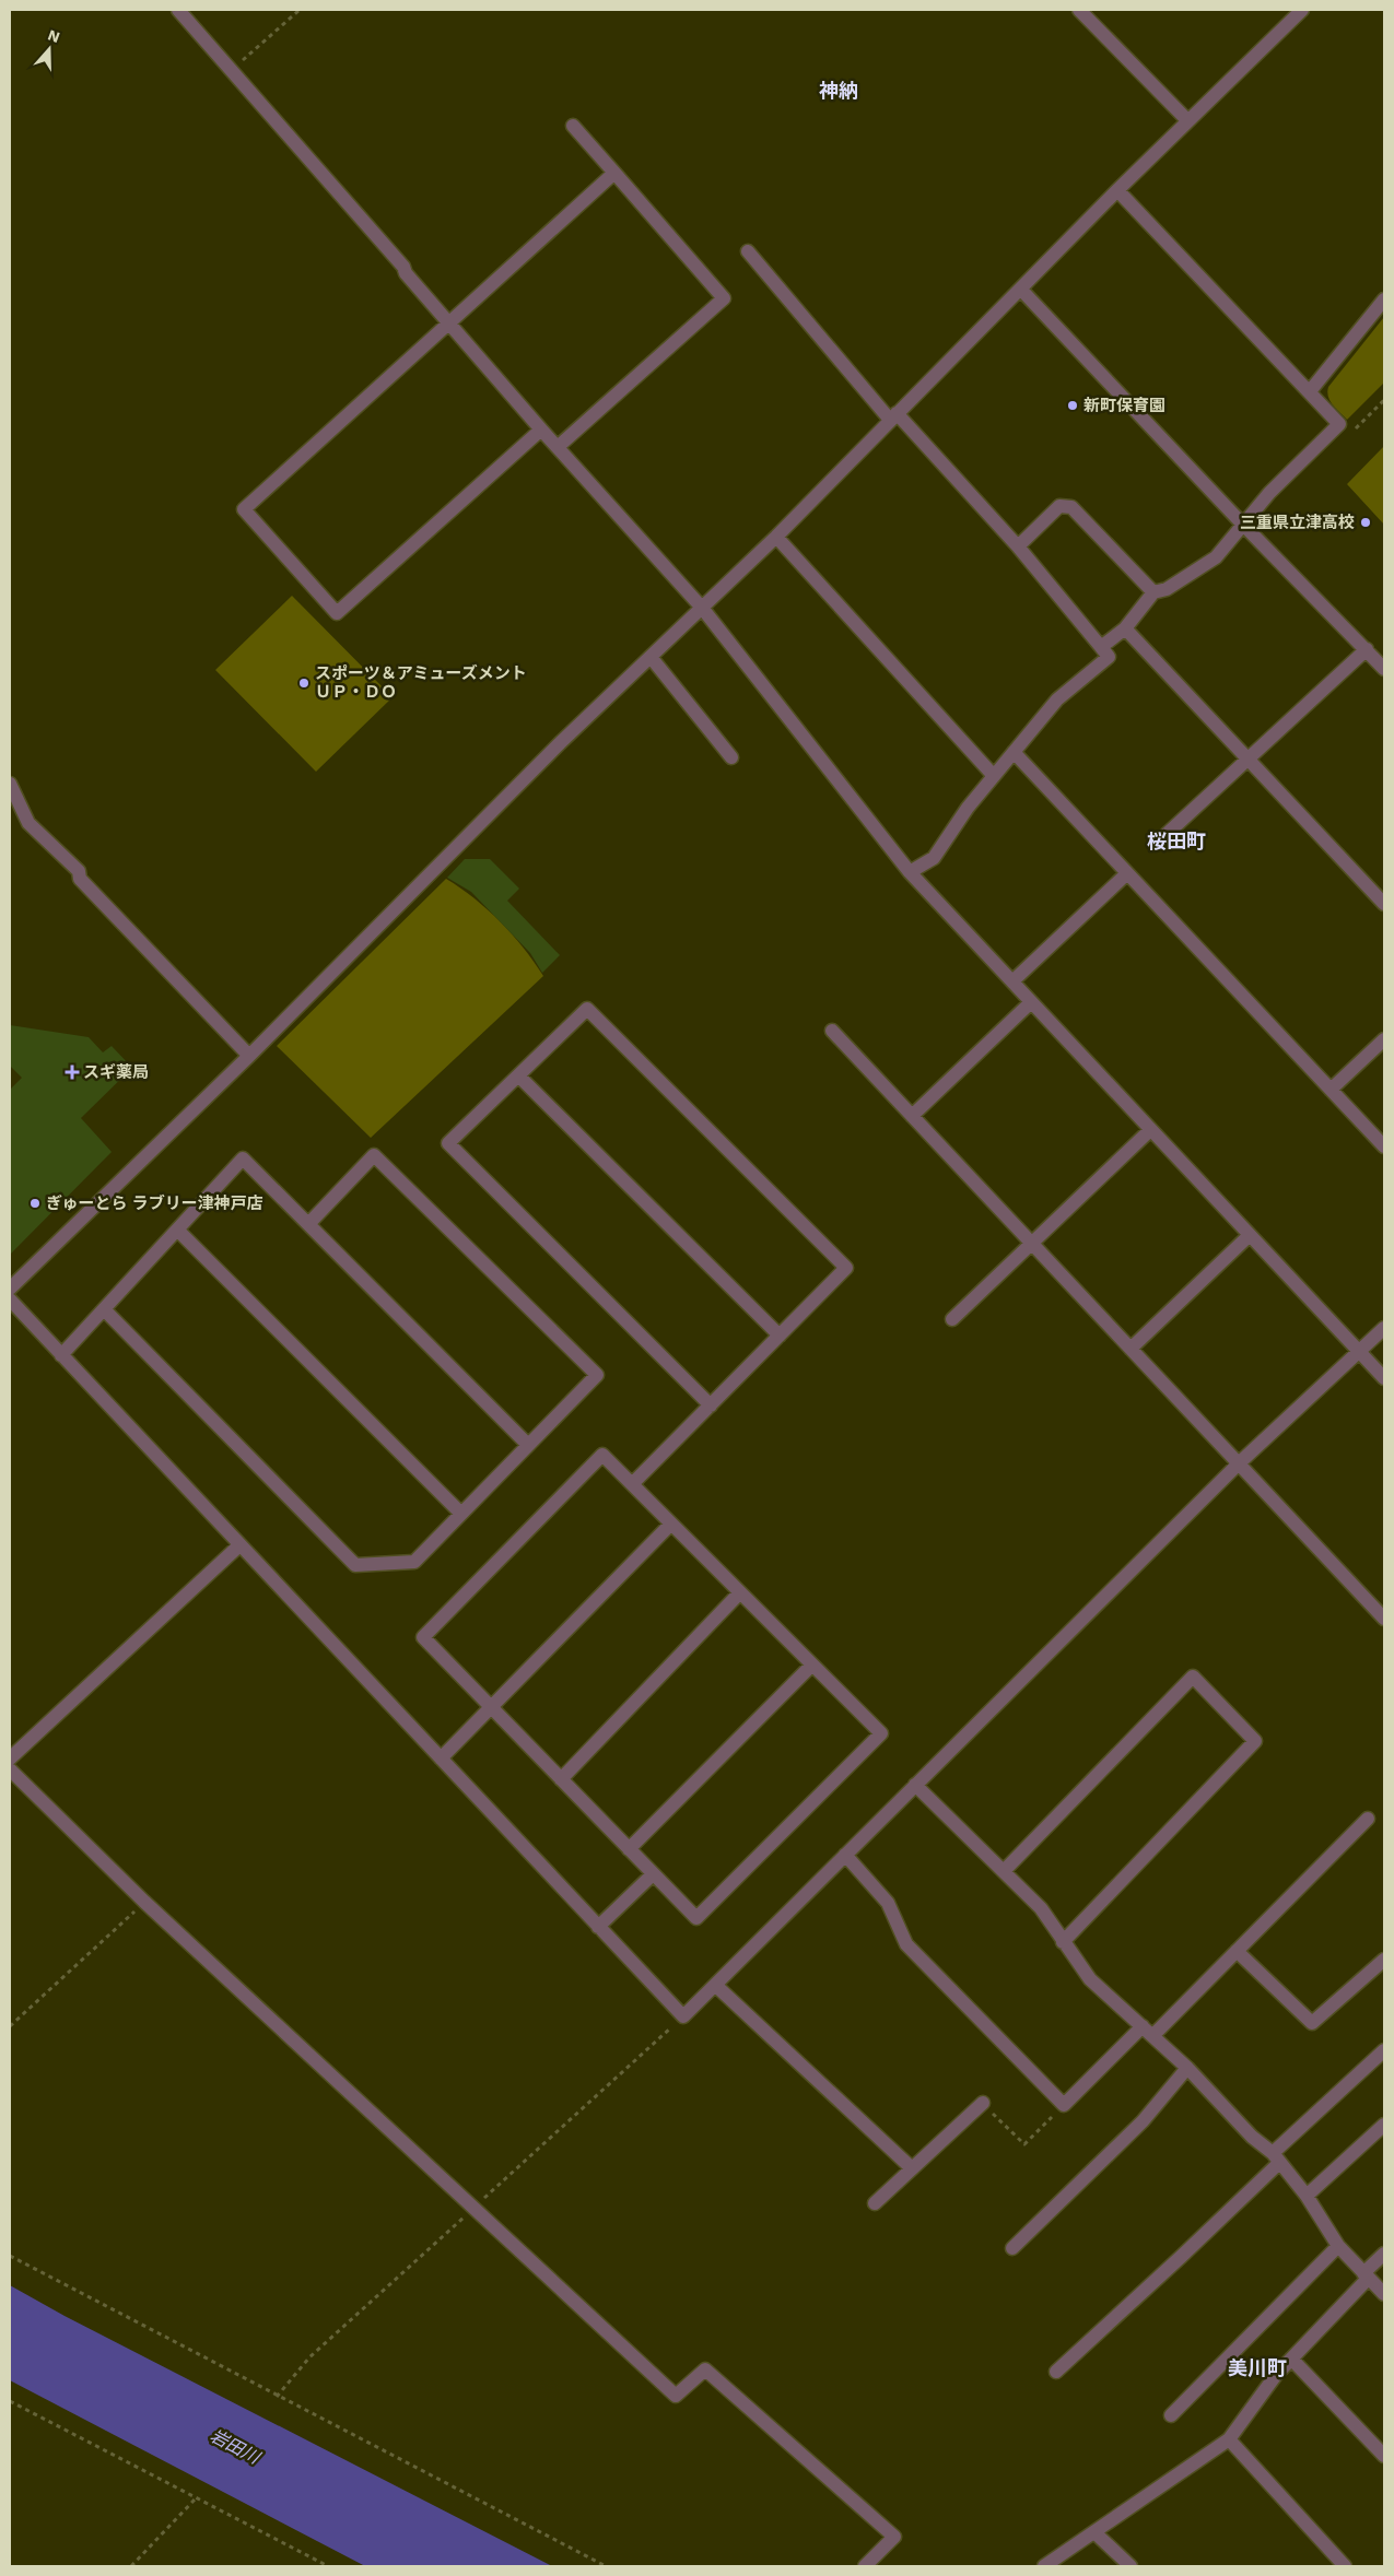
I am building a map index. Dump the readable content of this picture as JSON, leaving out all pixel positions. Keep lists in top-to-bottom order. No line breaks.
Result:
{"districts":["神納","桜田町","美川町"],"water":["岩田川"],"places":{"other":["新町保育園","三重県立津高校","スポーツ＆アミューズメント ＵＰ・ＤＯ","ぎゅーとら ラブリー津神戸店"],"health":["スギ薬局"]},"north":"top"}
